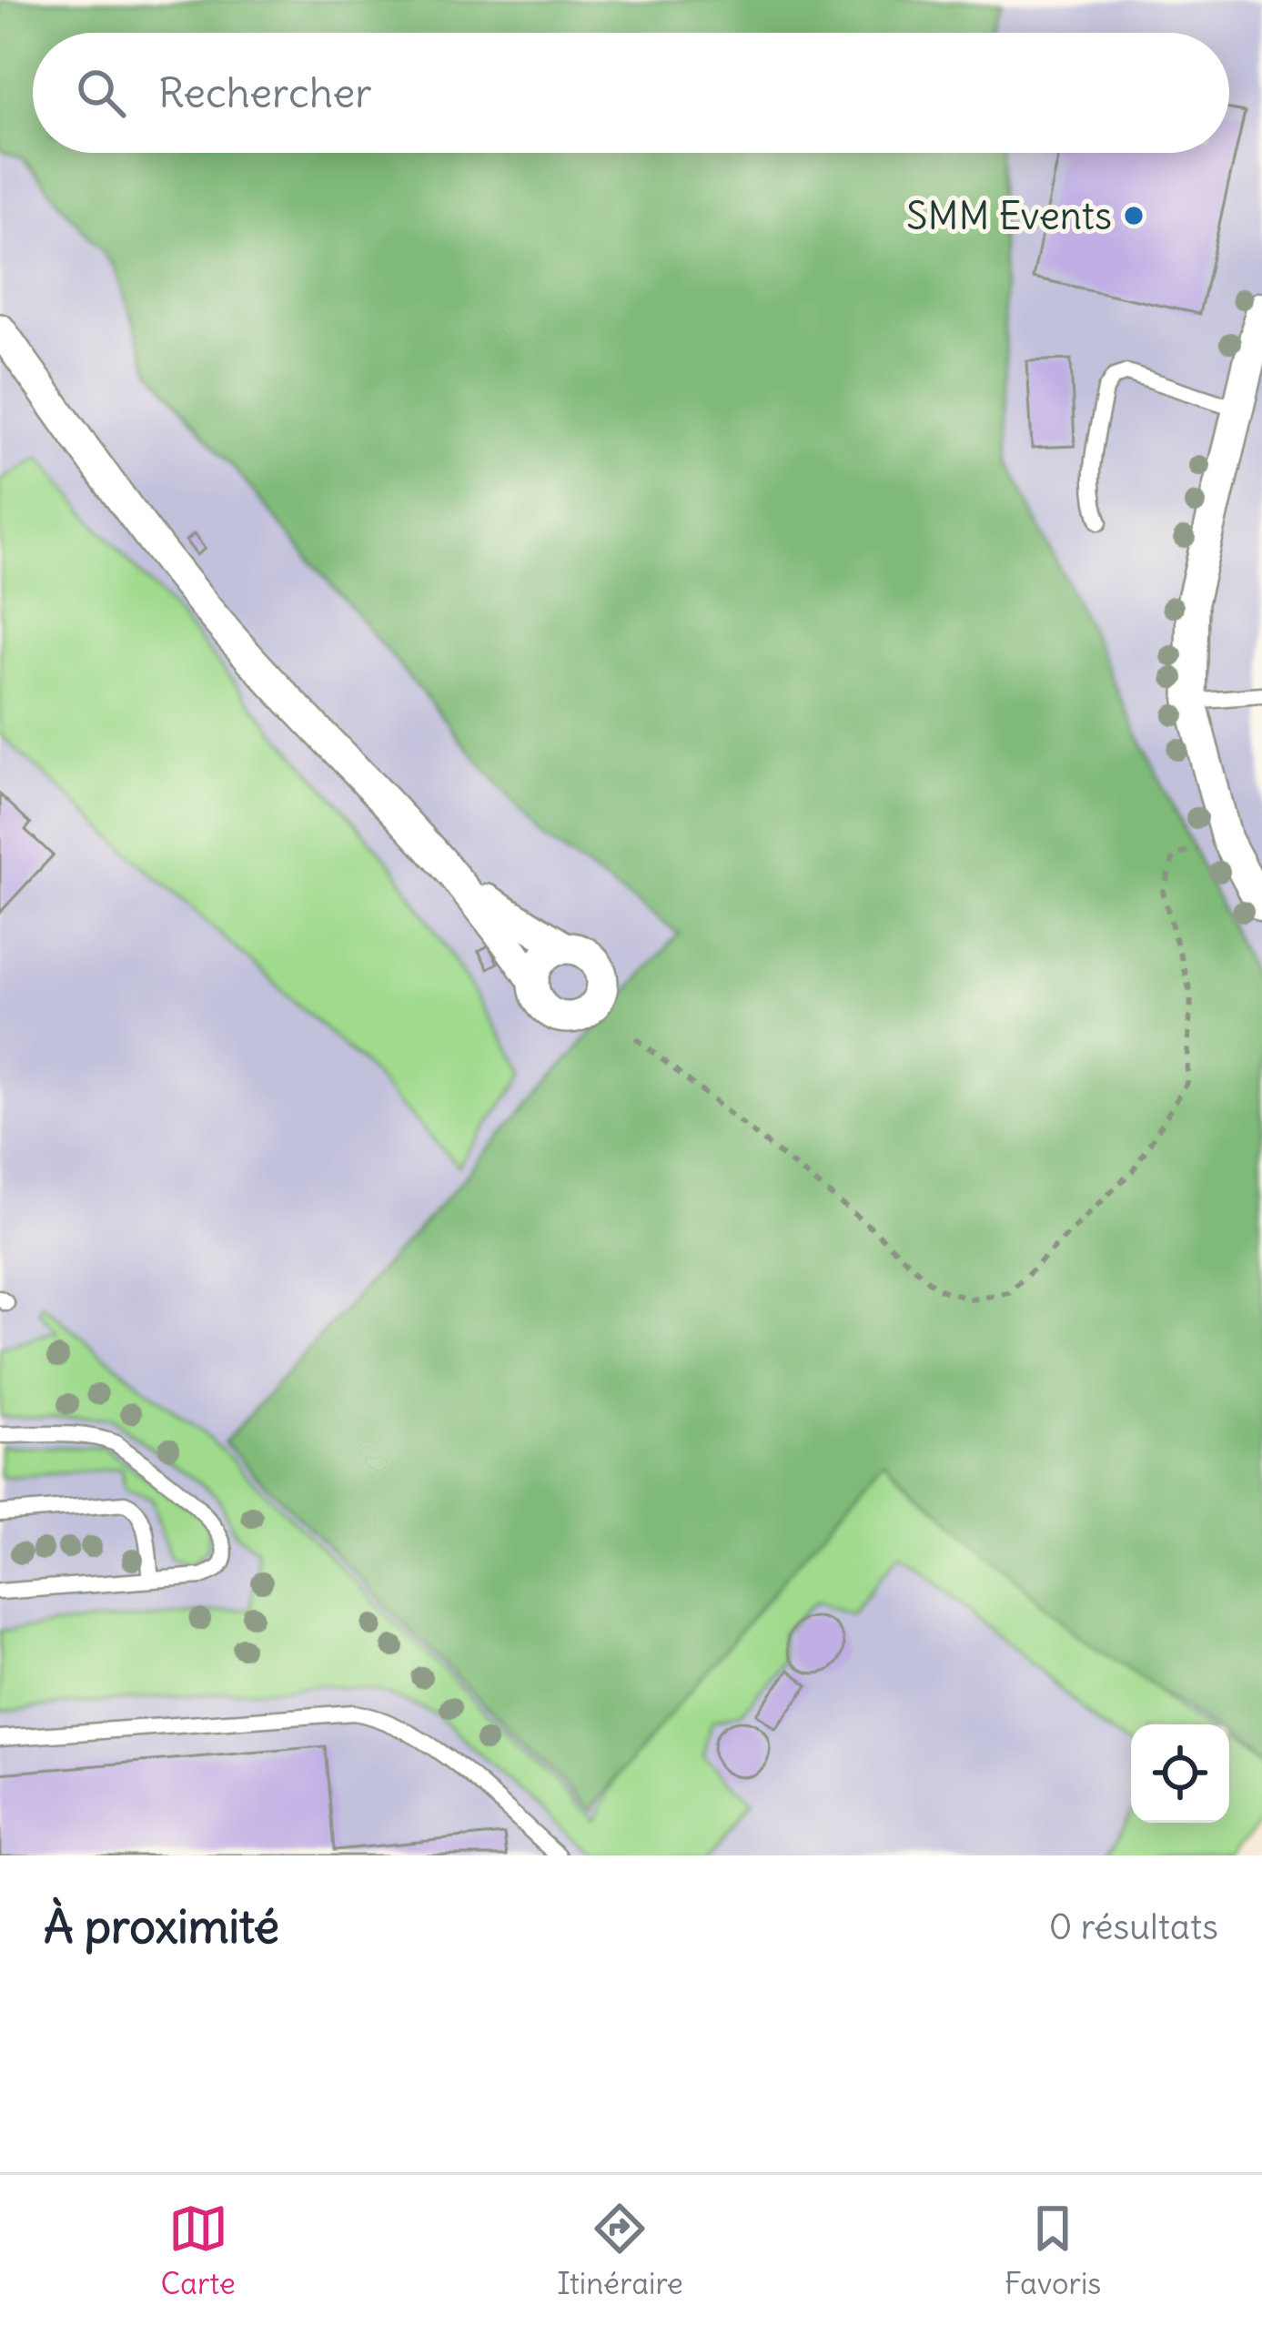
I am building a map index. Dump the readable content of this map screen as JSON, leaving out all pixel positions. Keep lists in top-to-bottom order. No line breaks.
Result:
{"places":["SMM Events"],"page":{"search":"Rechercher","heading":["À proximité","0 résultats"],"nav":["Carte","Itinéraire","Favoris"]}}
